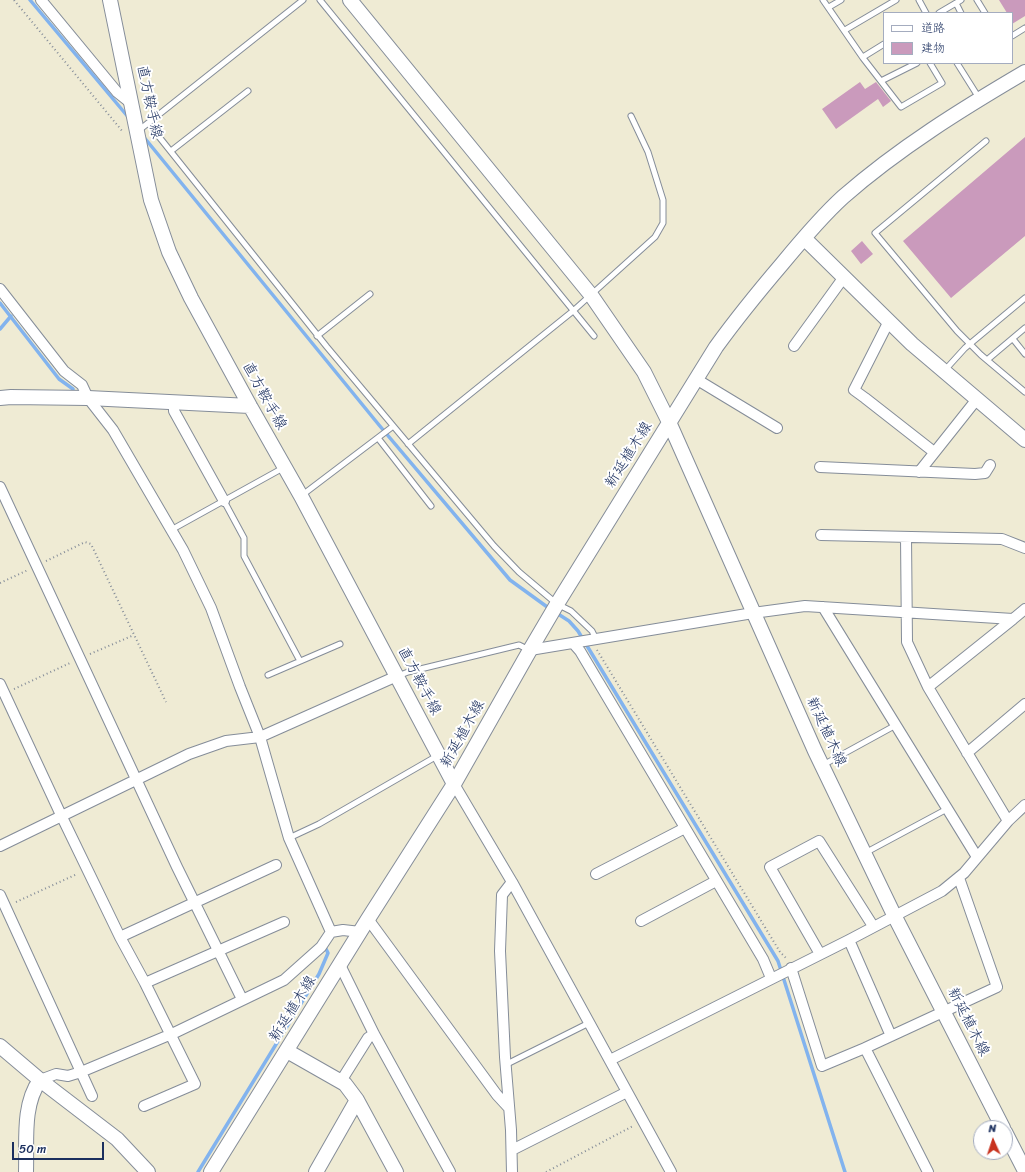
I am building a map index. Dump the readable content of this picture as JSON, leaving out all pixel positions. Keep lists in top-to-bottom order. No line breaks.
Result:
{"streets":{"main road":["直方鞍手線","新延植木線"]},"crossings":[["直方鞍手線","新延植木線"]],"legend":["道路","建物"],"scale_bar":"50 m","north":"top"}
